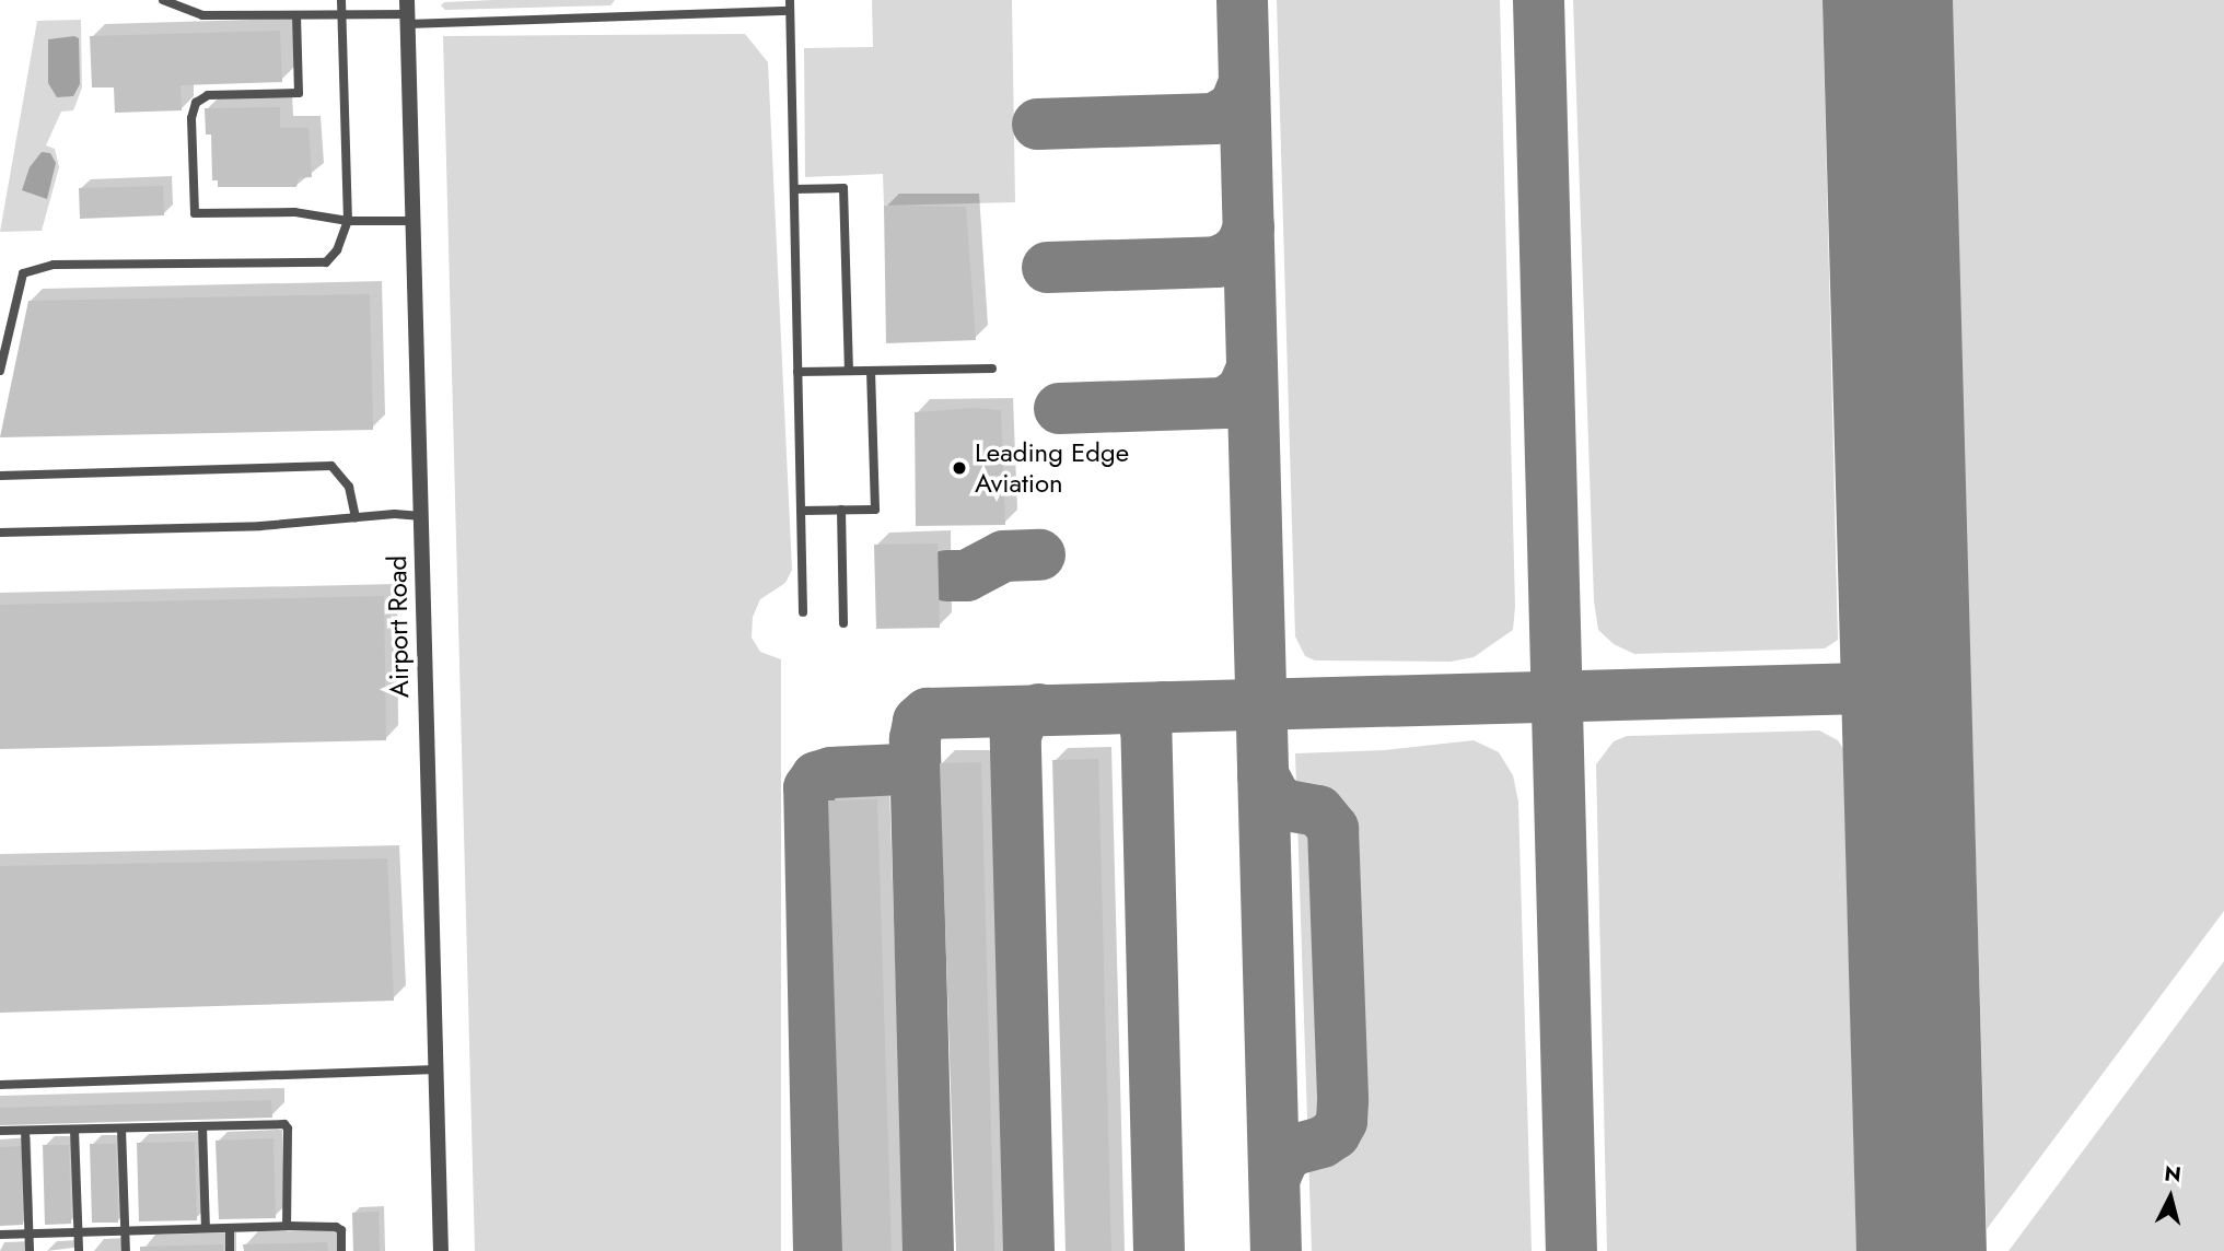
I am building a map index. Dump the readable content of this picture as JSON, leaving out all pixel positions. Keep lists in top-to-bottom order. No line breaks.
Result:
{"streets":{"street":["Airport Road"]},"places":["Leading Edge Aviation"],"north":"top"}
